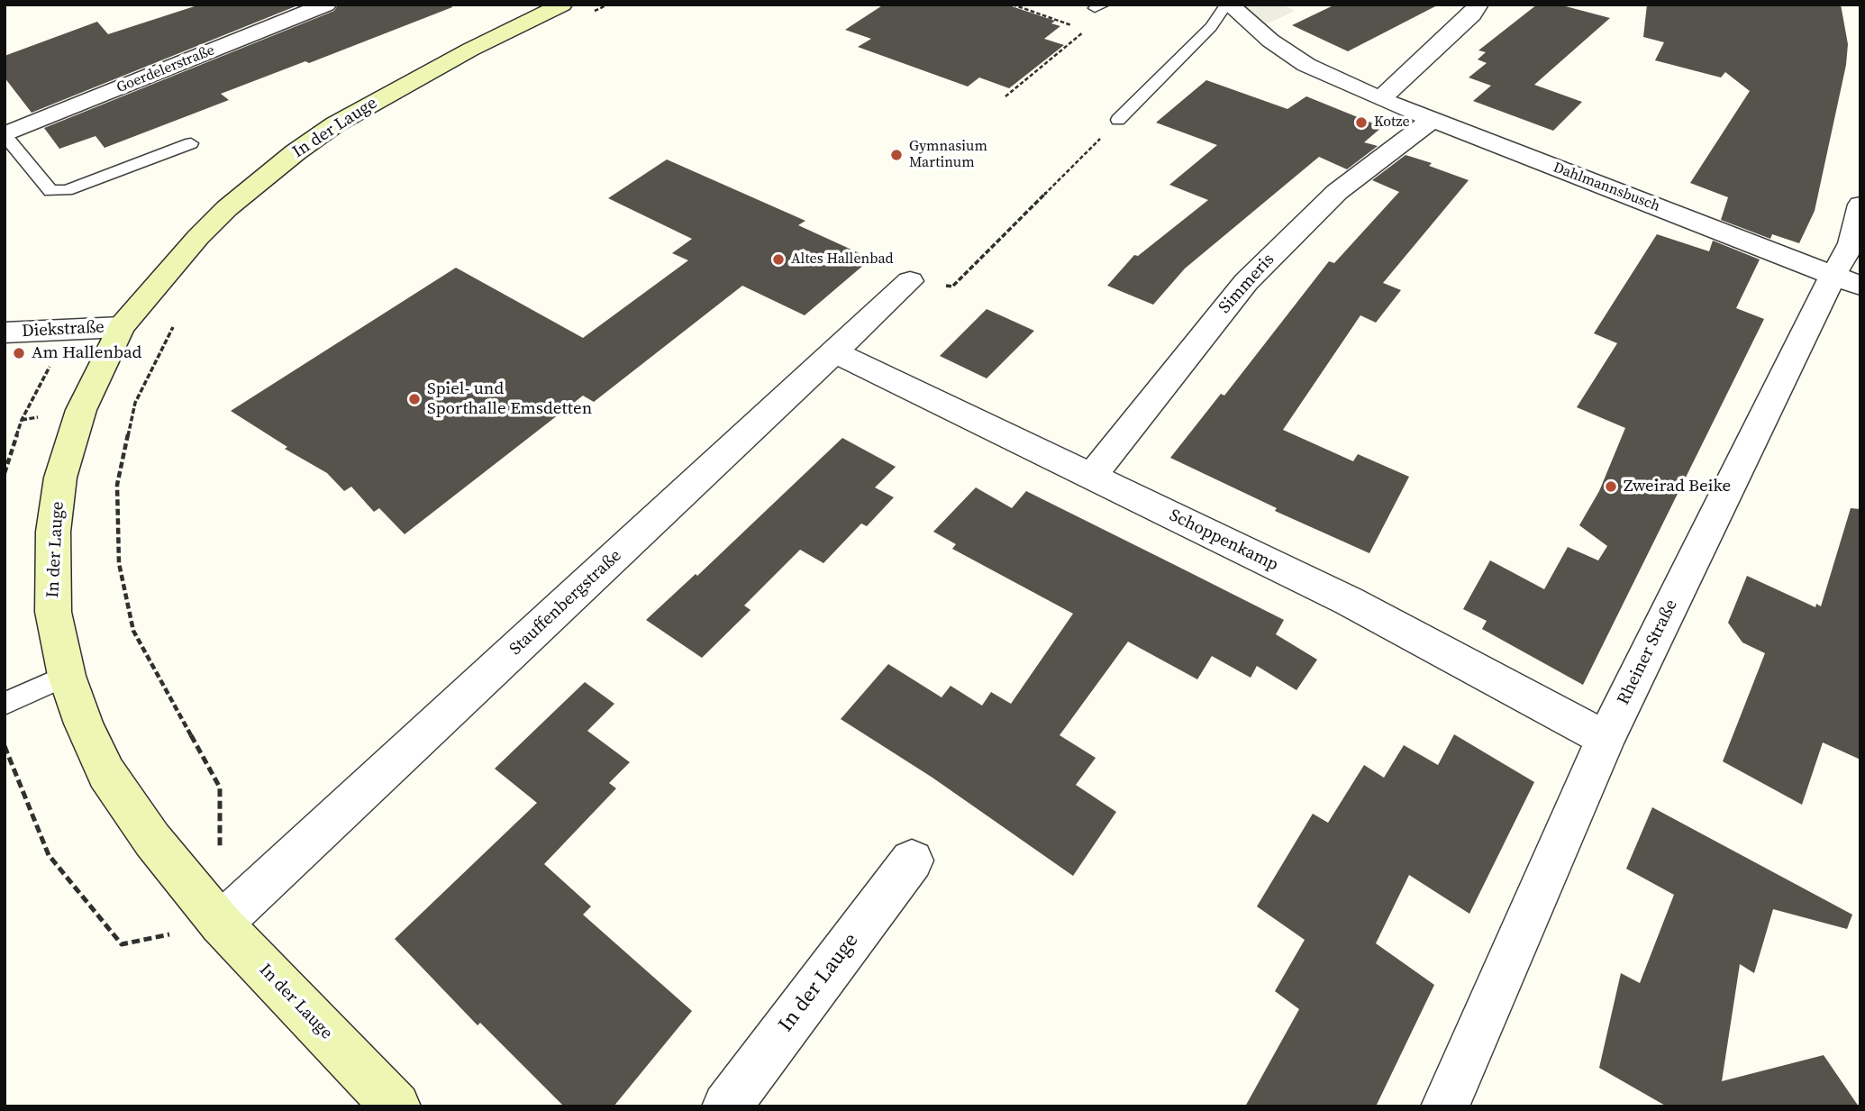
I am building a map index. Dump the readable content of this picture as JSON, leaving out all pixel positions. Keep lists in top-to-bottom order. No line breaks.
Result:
{"streets":{"street":["Goerdelerstraße","In der Lauge","Dahlmannsbusch","Simmeris","Diekstraße","Schoppenkamp","Stauffenbergstraße","Rheiner Straße"]},"crossings":[["In der Lauge","Diekstraße"],["In der Lauge","Stauffenbergstraße"],["Dahlmannsbusch","Simmeris"],["Dahlmannsbusch","Rheiner Straße"],["Simmeris","Schoppenkamp"],["Schoppenkamp","Stauffenbergstraße"],["Schoppenkamp","Rheiner Straße"]],"places":["Kotze","Gymnasium Martinum","Altes Hallenbad","Am Hallenbad","Spiel- und Sporthalle Emsdetten","Zweirad Beike"]}
